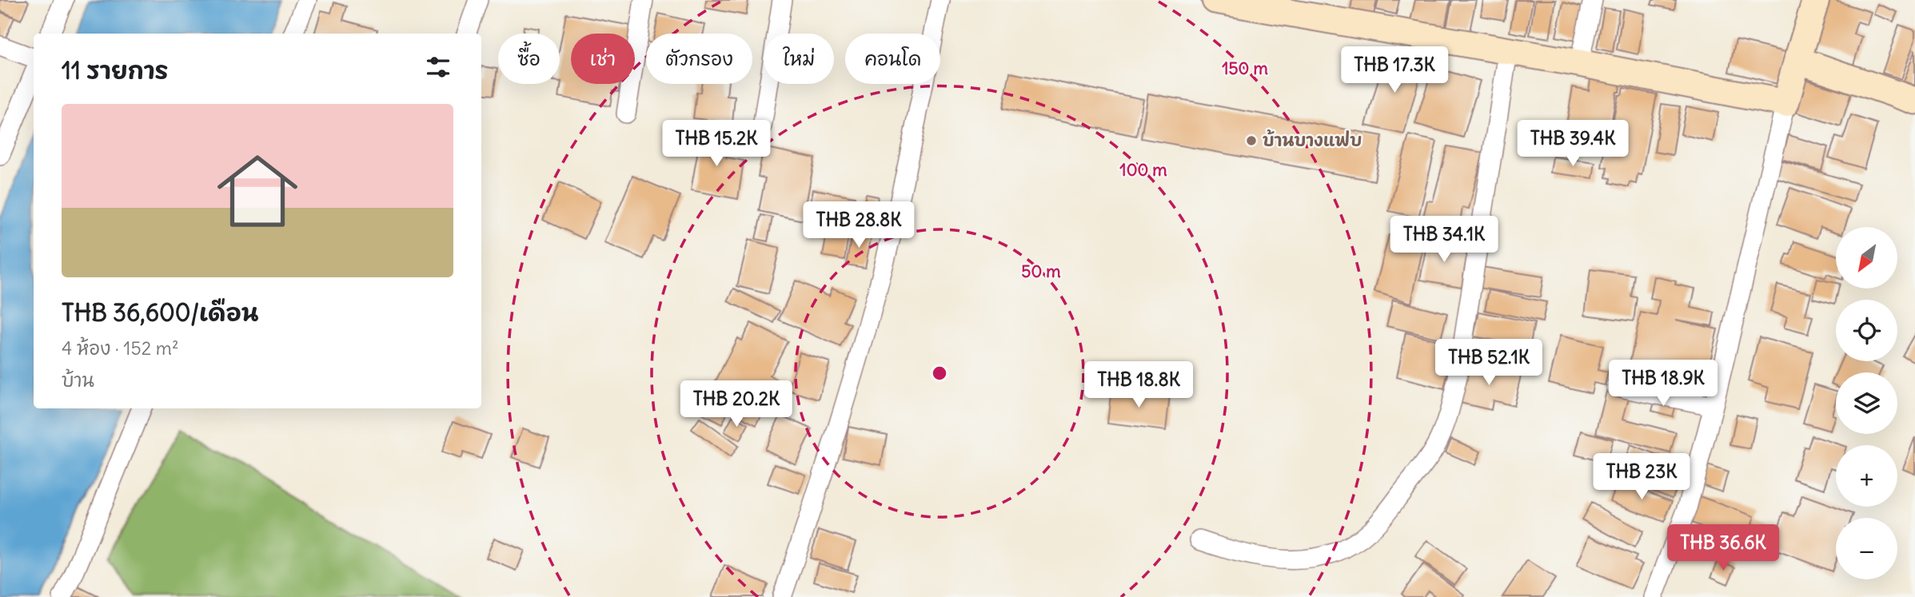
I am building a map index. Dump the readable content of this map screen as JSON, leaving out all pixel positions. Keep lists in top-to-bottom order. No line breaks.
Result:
{"places":["บ้านบางแฟบ"],"north":"bottom left","page":{"chip":["ซื้อ","เช่า","ตัวกรอง","ใหม่","คอนโด"],"heading":"11 รายการ","price":["THB 17.3K","THB 15.2K","THB 39.4K","THB 28.8K","THB 34.1K","THB 52.1K","THB 18.9K","THB 18.8K","THB 20.2K","THB 23K","THB 36.6K"],"list":[{"name":"THB 36,600/เดือน","note":"4 ห้อง · 152 m² · บ้าน"}],"map_buttons":["+","−"]},"rings":["150 m","100 m","50 m"]}
